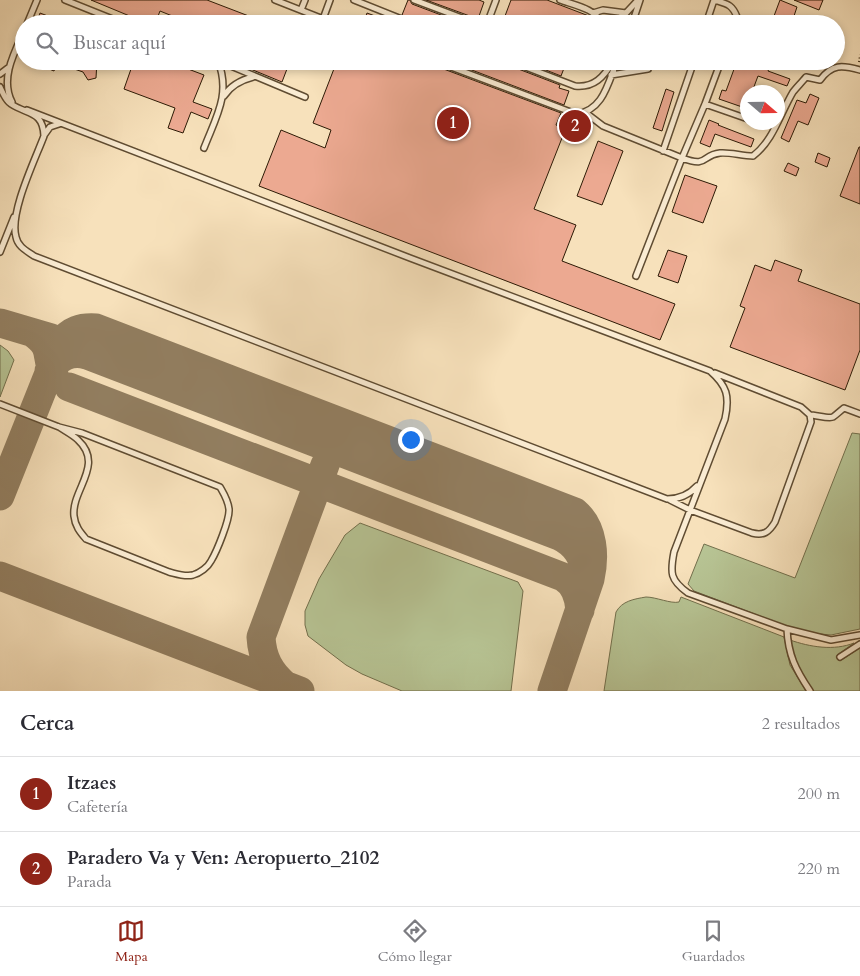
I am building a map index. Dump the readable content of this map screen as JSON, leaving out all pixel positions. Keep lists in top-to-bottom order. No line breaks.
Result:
{"north":"right","page":{"search":"Buscar aquí","pins":["1","2"],"heading":["Cerca","2 resultados"],"list":[{"mark":"1","name":"Itzaes","note":"Cafetería","value":"200 m"},{"mark":"2","name":"Paradero Va y Ven: Aeropuerto_2102","note":"Parada","value":"220 m"}],"nav":["Mapa","Cómo llegar","Guardados"]}}
